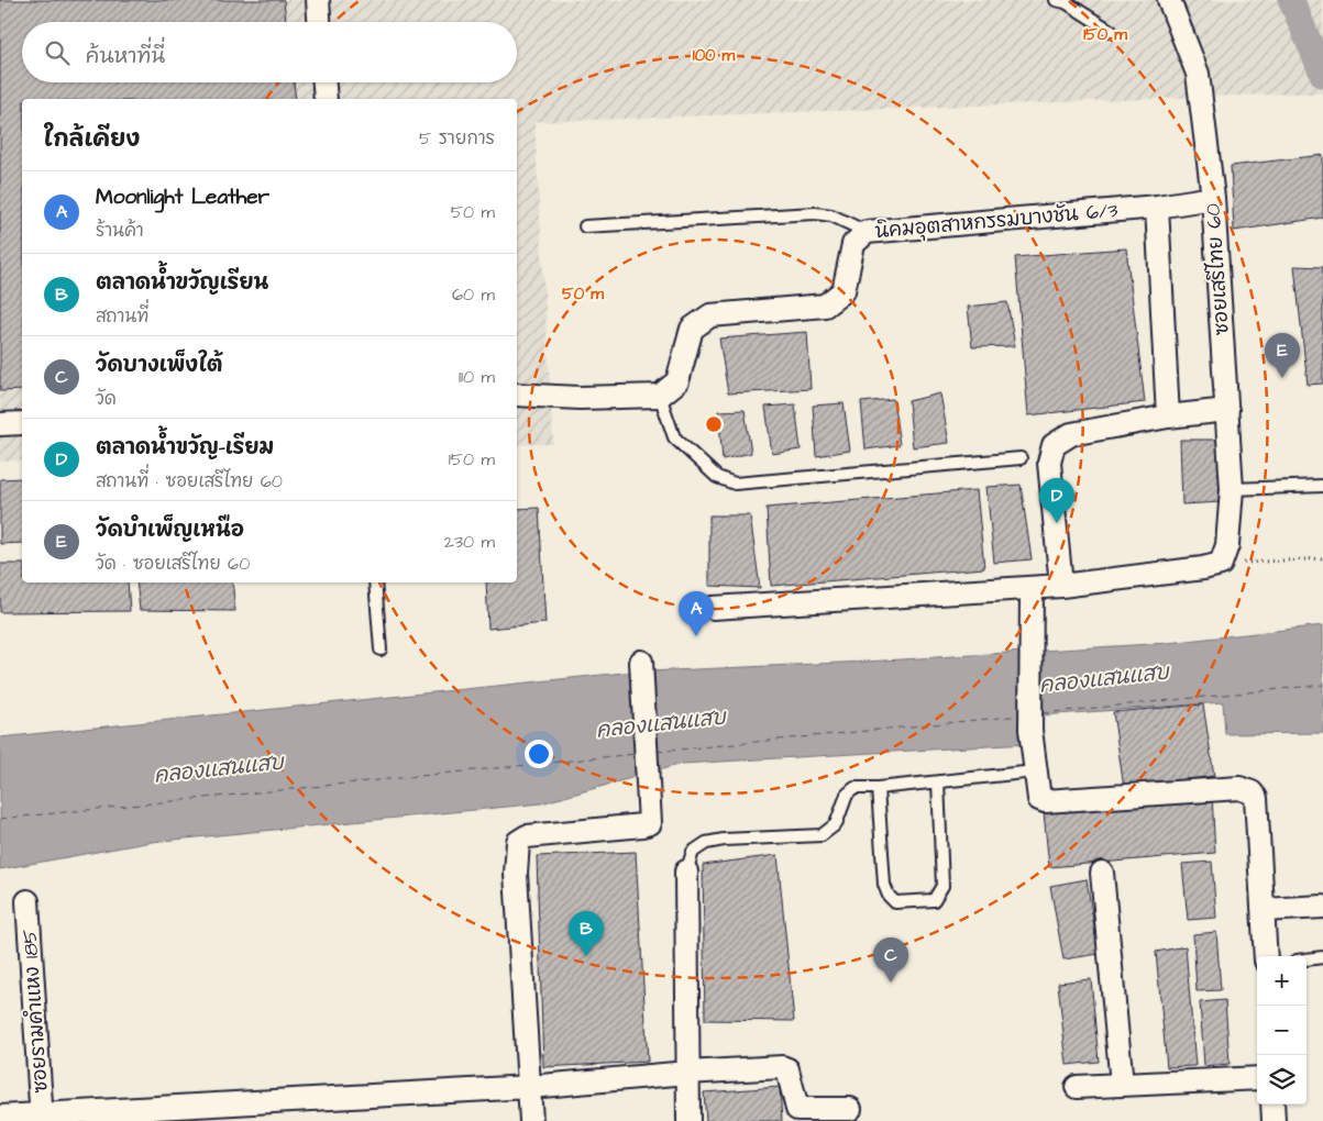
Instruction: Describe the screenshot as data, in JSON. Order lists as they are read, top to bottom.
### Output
{
  "streets": {
    "street": ["นิคมอุตสาหกรรมบางชัน 6/3", "ซอยเสรีไทย 60", "ซอยรามคำแหง 185"]
  },
  "crossings": [
    ["นิคมอุตสาหกรรมบางชัน 6/3", "ซอยเสรีไทย 60"]
  ],
  "water": ["คลองแสนแสบ"],
  "page": {
    "search": "ค้นหาที่นี่",
    "heading": ["ใกล้เคียง", "5 รายการ"],
    "list": [
      {
        "mark": "A",
        "name": "Moonlight Leather",
        "note": "ร้านค้า",
        "value": "50 m"
      },
      {
        "mark": "B",
        "name": "ตลาดน้ำขวัญเรียน",
        "note": "สถานที่",
        "value": "60 m"
      },
      {
        "mark": "C",
        "name": "วัดบางเพ็งใต้",
        "note": "วัด",
        "value": "110 m"
      },
      {
        "mark": "D",
        "name": "ตลาดน้ำขวัญ-เรียม",
        "note": "สถานที่ · ซอยเสรีไทย 60",
        "value": "150 m"
      },
      {
        "mark": "E",
        "name": "วัดบำเพ็ญเหนือ",
        "note": "วัด · ซอยเสรีไทย 60",
        "value": "230 m"
      }
    ],
    "pins": [
      "E",
      "D",
      "A",
      "B",
      "C"
    ],
    "map_buttons": ["+", "−"]
  },
  "rings": ["150 m", "100 m", "50 m"]
}
